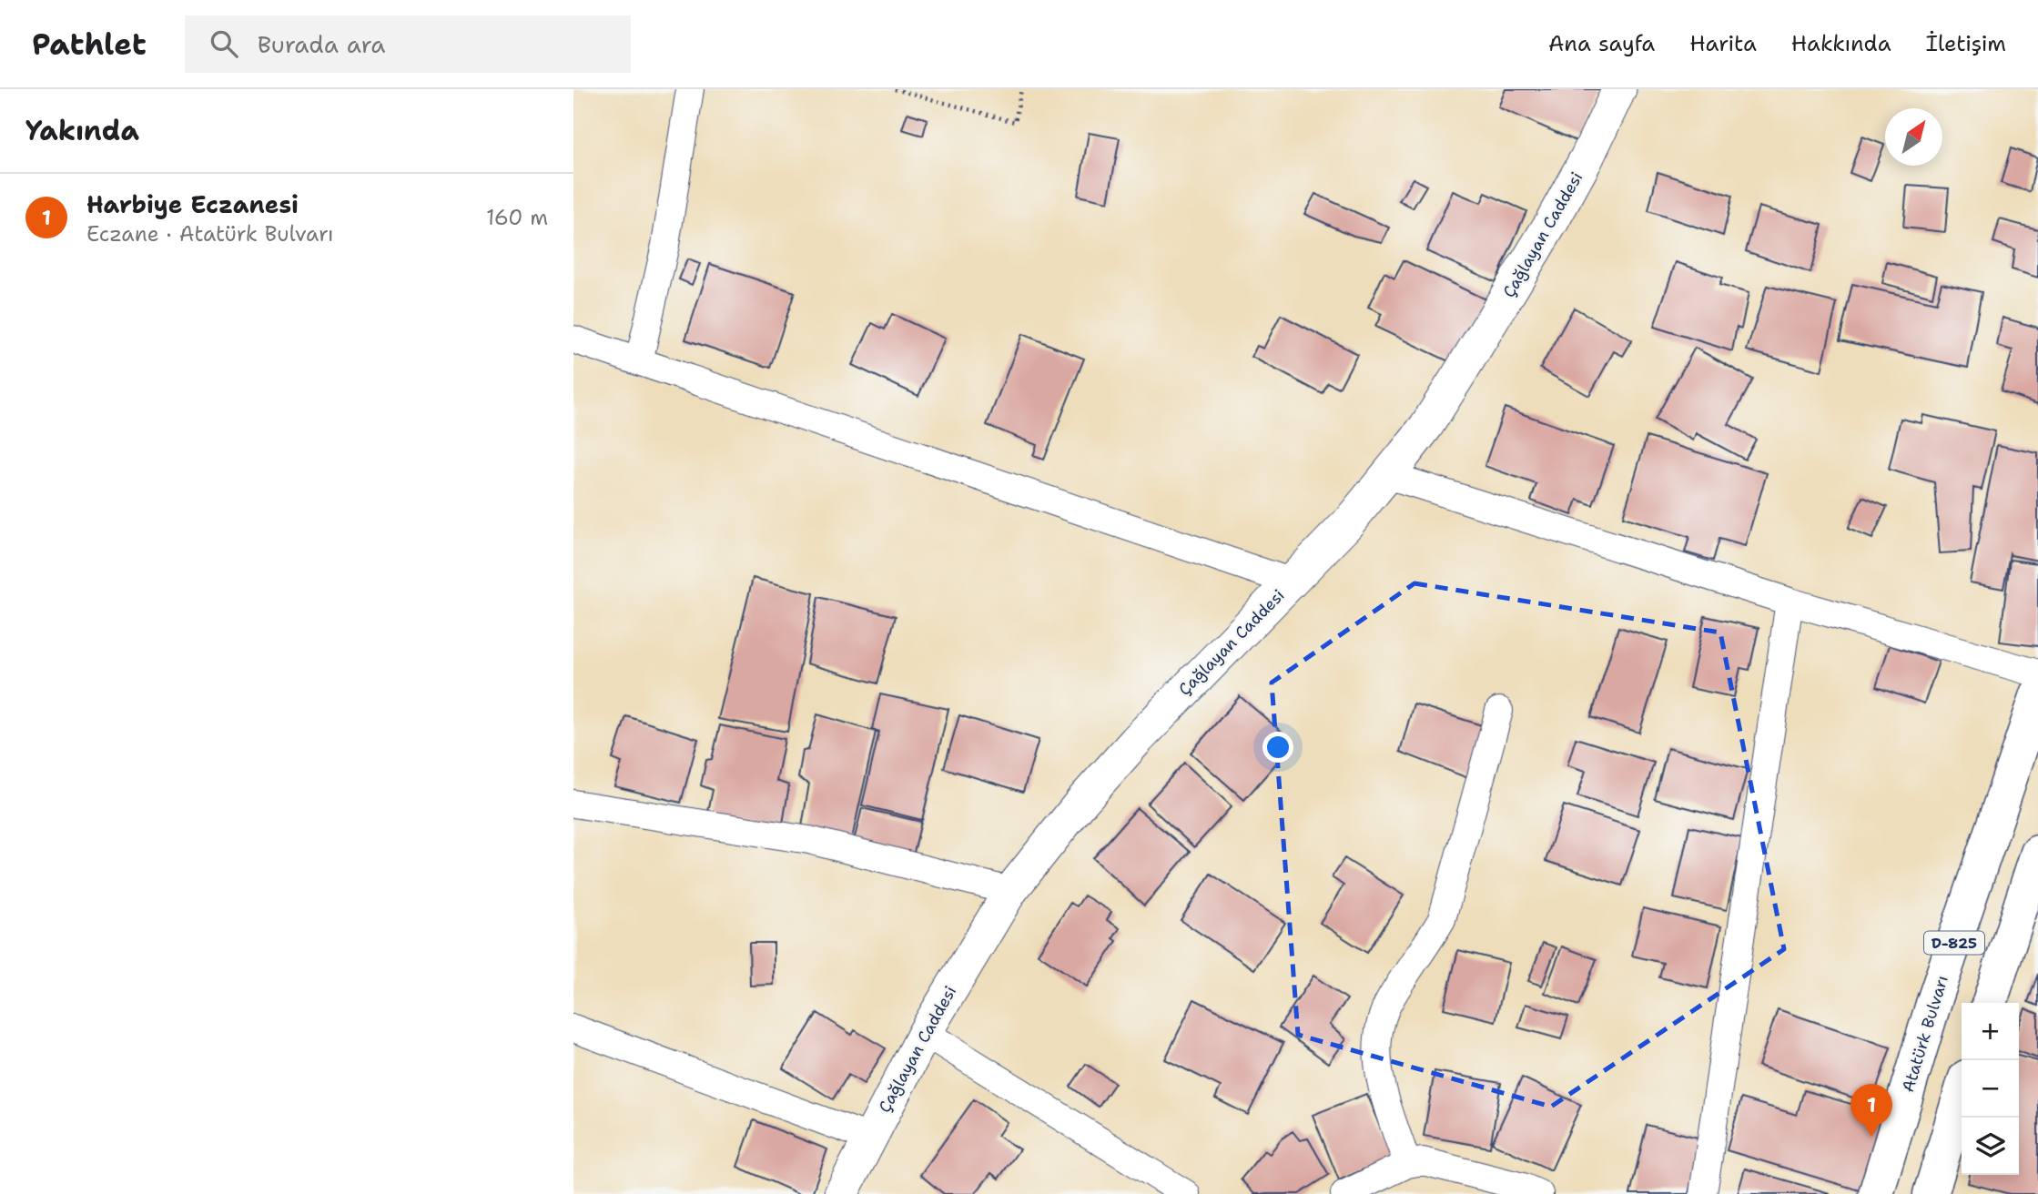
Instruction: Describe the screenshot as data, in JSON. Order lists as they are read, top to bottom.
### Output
{
  "streets": {
    "highway": ["D-825", "Atatürk Bulvarı"],
    "street": ["Çağlayan Caddesi"]
  },
  "north": "top right",
  "page": {
    "header": "Pathlet",
    "search": "Burada ara",
    "nav": [
      "Ana sayfa",
      "Harita",
      "Hakkında",
      "İletişim"
    ],
    "heading": "Yakında",
    "list": [
      {
        "mark": "1",
        "name": "Harbiye Eczanesi",
        "note": "Eczane · Atatürk Bulvarı",
        "value": "160 m"
      }
    ],
    "map_buttons": ["+", "−"],
    "pins": "1"
  }
}
